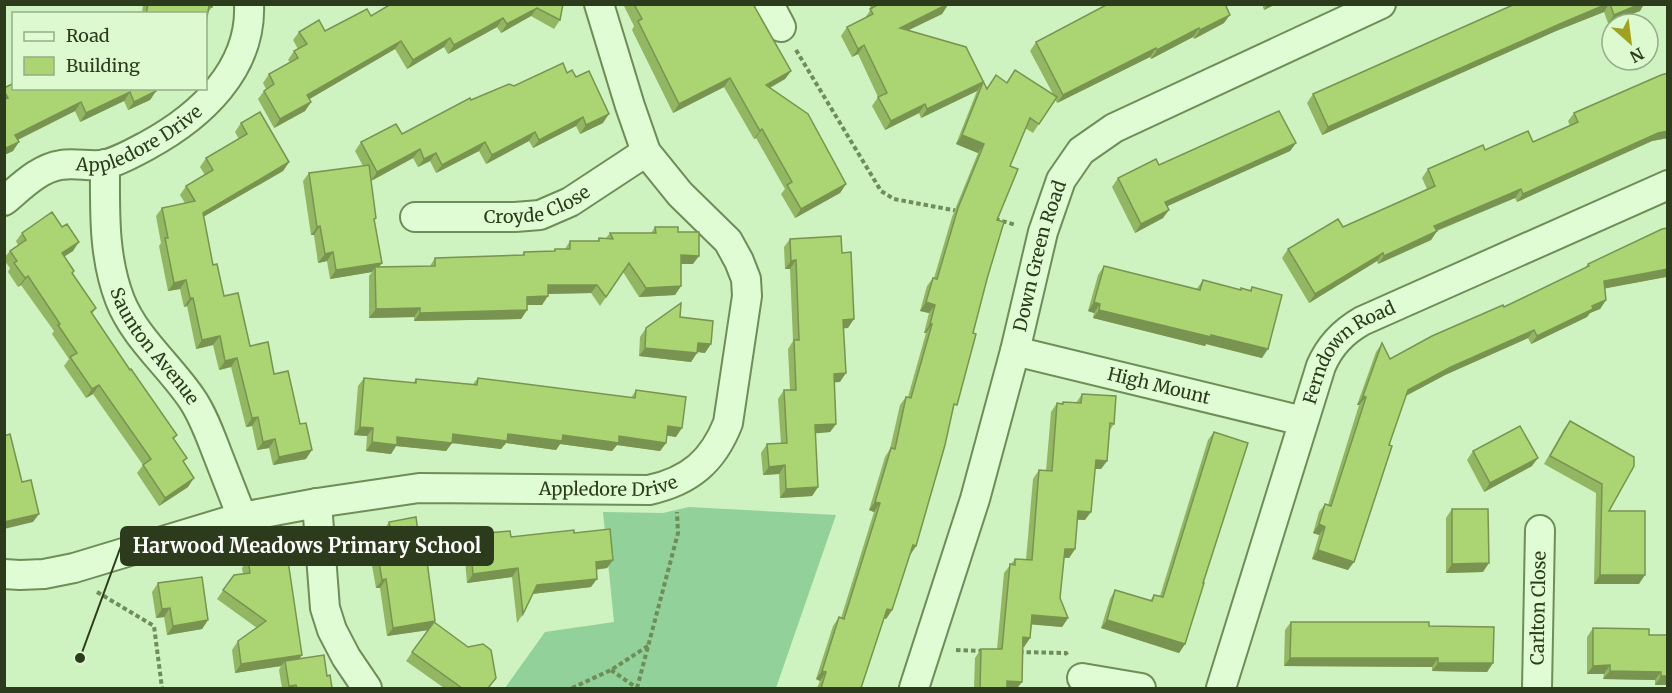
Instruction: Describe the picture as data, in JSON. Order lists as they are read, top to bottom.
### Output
{
  "streets": {
    "street": [
      "Appledore Drive",
      "Croyde Close",
      "Down Green Road",
      "Saunton Avenue",
      "Ferndown Road",
      "High Mount",
      "Carlton Close"
    ]
  },
  "crossings": [
    ["Appledore Drive", "Croyde Close"],
    ["Appledore Drive", "Saunton Avenue"],
    ["Down Green Road", "High Mount"],
    ["Ferndown Road", "High Mount"]
  ],
  "places": ["Harwood Meadows Primary School"],
  "legend": ["Road", "Building"],
  "north": "bottom right"
}
